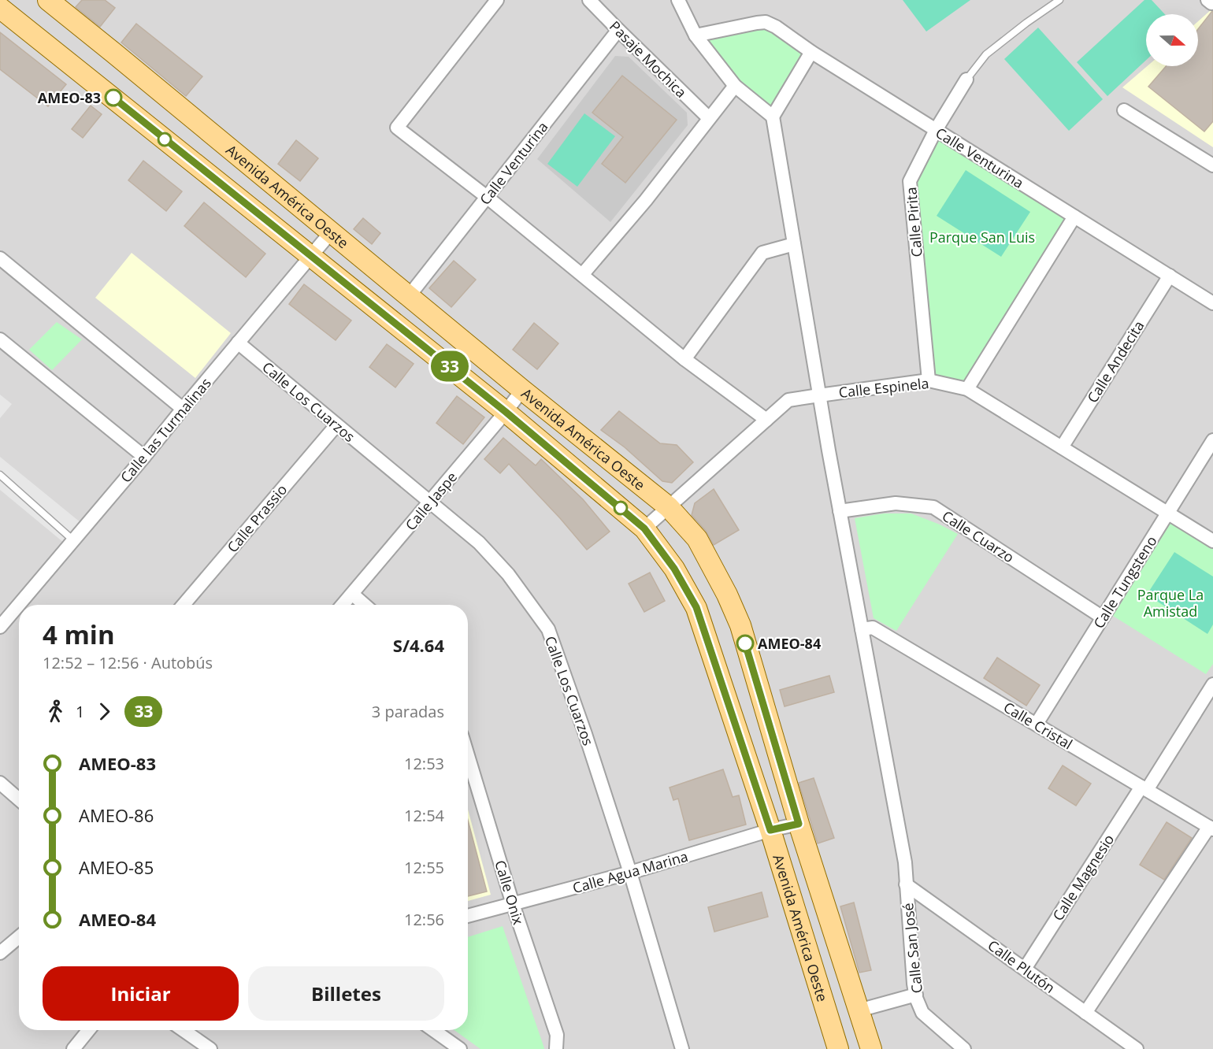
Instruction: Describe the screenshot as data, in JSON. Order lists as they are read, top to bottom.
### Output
{
  "streets": {
    "main road": ["Avenida América Oeste"],
    "street": [
      "Pasaje Mochica",
      "Calle Venturina",
      "Calle Pirita",
      "Calle Andecita",
      "Calle Espinela",
      "Calle Los Cuarzos",
      "Calle las Turmalinas",
      "Calle Jaspe",
      "Calle Prassio",
      "Calle Cuarzo",
      "Calle Tungsteno",
      "Calle Cristal",
      "Calle Agua Marina",
      "Calle Magnesio",
      "Calle Onix",
      "Calle San José",
      "Calle Plutón"
    ]
  },
  "crossings": [
    ["Pasaje Mochica", "Calle Venturina"],
    ["Calle Venturina", "Avenida América Oeste"],
    ["Calle Venturina", "Calle Pirita"],
    ["Calle Venturina", "Calle Andecita"],
    ["Avenida América Oeste", "Calle Espinela"],
    ["Avenida América Oeste", "Calle las Turmalinas"],
    ["Avenida América Oeste", "Calle Jaspe"],
    ["Avenida América Oeste", "Calle Agua Marina"],
    ["Calle Pirita", "Calle Espinela"],
    ["Calle Andecita", "Calle Espinela"],
    ["Calle Espinela", "Calle Tungsteno"],
    ["Calle Espinela", "Calle San José"],
    ["Calle Los Cuarzos", "Calle las Turmalinas"],
    ["Calle Los Cuarzos", "Calle Jaspe"],
    ["Calle Los Cuarzos", "Calle Prassio"],
    ["Calle Los Cuarzos", "Calle Agua Marina"],
    ["Calle Cuarzo", "Calle Tungsteno"],
    ["Calle Cuarzo", "Calle San José"],
    ["Calle Tungsteno", "Calle Cristal"],
    ["Calle Cristal", "Calle Magnesio"],
    ["Calle Cristal", "Calle San José"],
    ["Calle Agua Marina", "Calle Onix"],
    ["Calle Magnesio", "Calle Plutón"],
    ["Calle San José", "Calle Plutón"]
  ],
  "parks": ["Parque San Luis", "Parque La Amistad"],
  "places": ["AMEO-83", "AMEO-84"],
  "lines": ["bus line 33"],
  "north": "right",
  "page": {
    "on_map": "33",
    "heading": ["4 min", "12:52 – 12:56 · Autobús", "S/4.64"],
    "legs": ["1", "33", "3 paradas"],
    "list": [
      {
        "name": "AMEO-83",
        "value": "12:53"
      },
      {
        "name": "AMEO-86",
        "value": "12:54"
      },
      {
        "name": "AMEO-85",
        "value": "12:55"
      },
      {
        "name": "AMEO-84",
        "value": "12:56"
      }
    ],
    "buttons": ["Iniciar", "Billetes"]
  }
}
